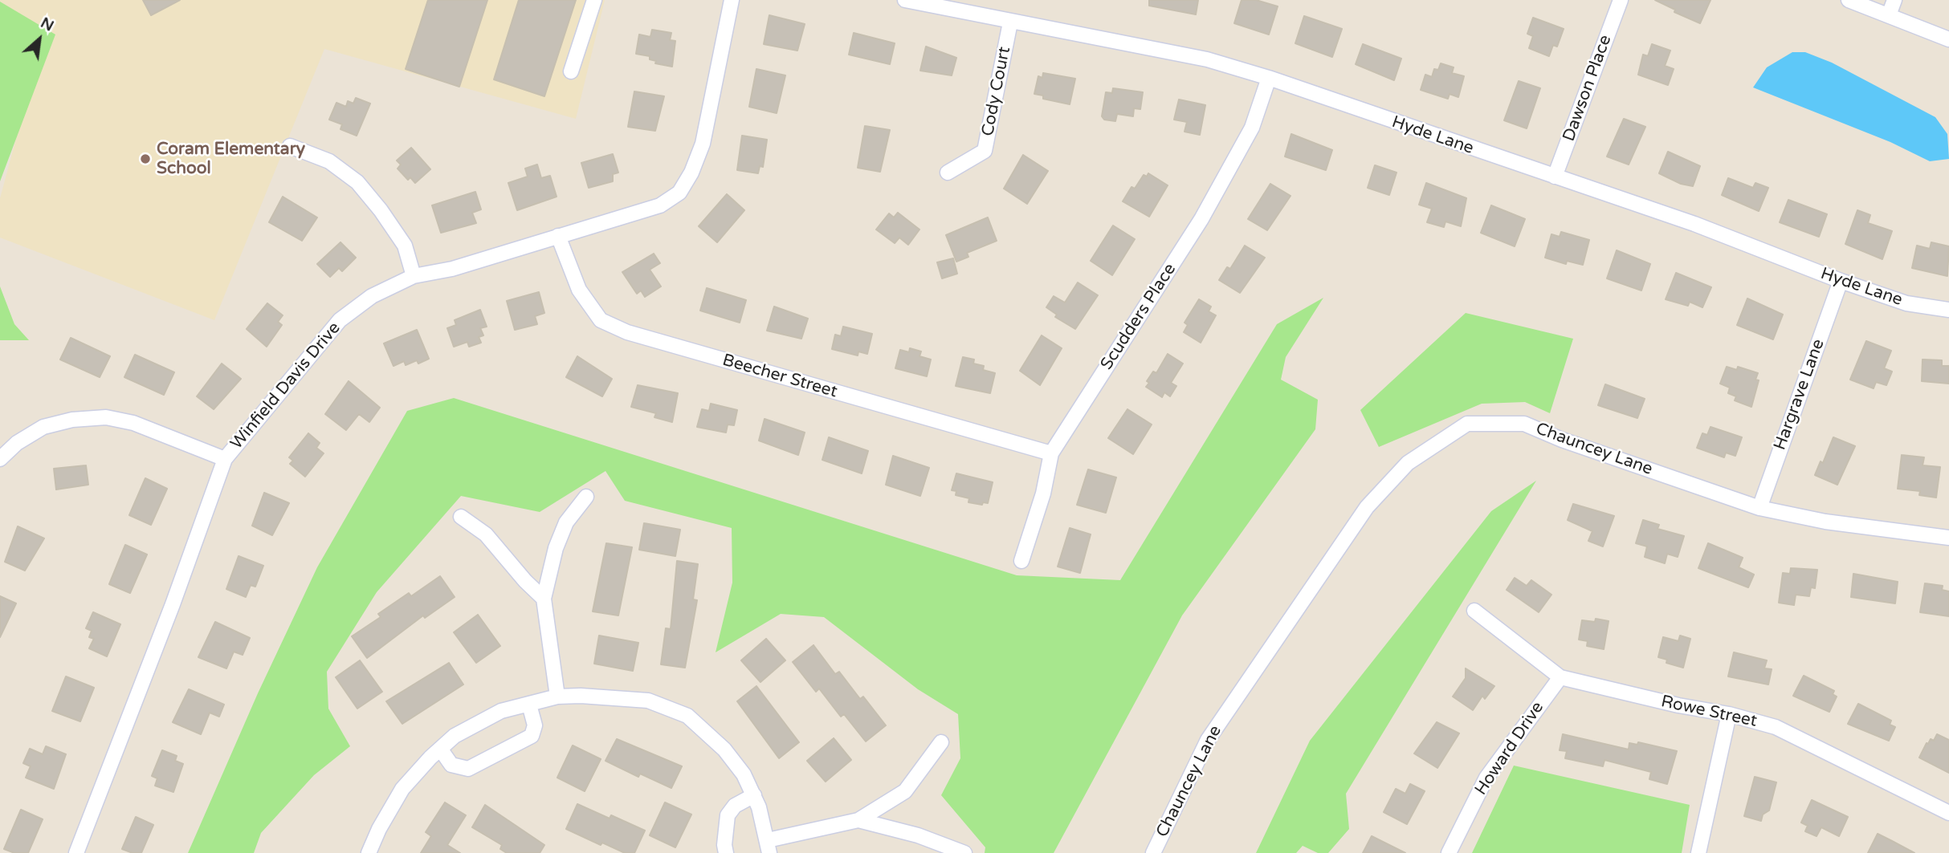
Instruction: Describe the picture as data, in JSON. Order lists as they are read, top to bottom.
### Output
{
  "streets": {
    "street": [
      "Dawson Place",
      "Cody Court",
      "Hyde Lane",
      "Scudders Place",
      "Beecher Street",
      "Winfield Davis Drive",
      "Hargrave Lane",
      "Chauncey Lane",
      "Rowe Street",
      "Howard Drive"
    ]
  },
  "crossings": [
    ["Dawson Place", "Hyde Lane"],
    ["Cody Court", "Hyde Lane"],
    ["Hyde Lane", "Scudders Place"],
    ["Hyde Lane", "Hargrave Lane"],
    ["Scudders Place", "Beecher Street"],
    ["Beecher Street", "Winfield Davis Drive"],
    ["Hargrave Lane", "Chauncey Lane"],
    ["Rowe Street", "Howard Drive"]
  ],
  "places": ["Coram Elementary School"],
  "north": "top right"
}
